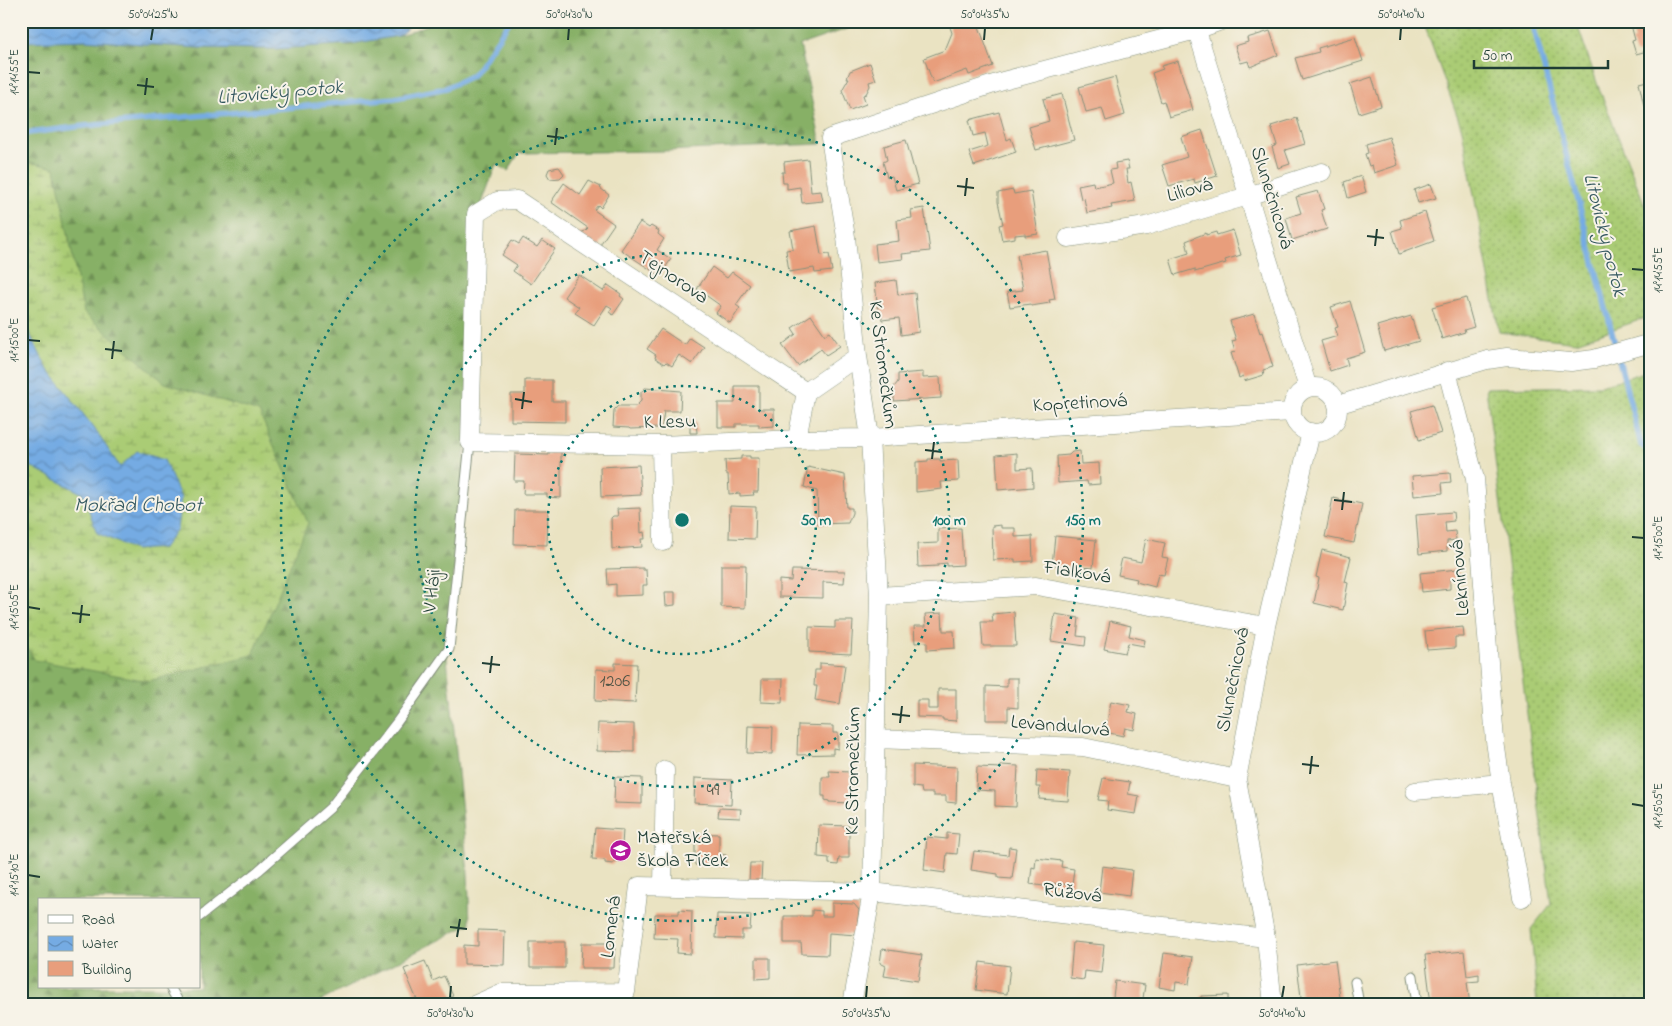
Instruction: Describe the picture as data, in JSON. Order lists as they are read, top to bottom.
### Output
{
  "streets": {
    "street": [
      "Liliová",
      "Slunečnicová",
      "Tejnorova",
      "Ke Stromečkům",
      "Kopretinová",
      "K Lesu",
      "Fialková",
      "Leknínová",
      "V Háji",
      "Levandulová",
      "Růžová",
      "Lomená"
    ]
  },
  "crossings": [
    ["Liliová", "Slunečnicová"],
    ["Slunečnicová", "Ke Stromečkům"],
    ["Slunečnicová", "Kopretinová"],
    ["Slunečnicová", "Fialková"],
    ["Slunečnicová", "Levandulová"],
    ["Slunečnicová", "Růžová"],
    ["Tejnorova", "V Háji"],
    ["Ke Stromečkům", "Kopretinová"],
    ["Ke Stromečkům", "K Lesu"],
    ["Ke Stromečkům", "Fialková"],
    ["Ke Stromečkům", "Levandulová"],
    ["Ke Stromečkům", "Růžová"],
    ["Ke Stromečkům", "Lomená"],
    ["Kopretinová", "K Lesu"],
    ["K Lesu", "V Háji"],
    ["Růžová", "Lomená"]
  ],
  "water": ["Litovický potok", "Mokřad Chobot"],
  "places": {
    "school or university": ["Mateřská škola Fíček"]
  },
  "house_numbers": ["1206", "49"],
  "legend": ["Road", "Water", "Building"],
  "scale_bar": "50 m",
  "coordinates": [
    "50°04'25\"N",
    "50°04'30\"N",
    "50°04'35\"N",
    "50°04'40\"N",
    "14°14'55\"E",
    "14°15'00\"E",
    "14°15'05\"E",
    "14°15'10\"E"
  ],
  "rings": ["50 m", "100 m", "150 m"]
}
